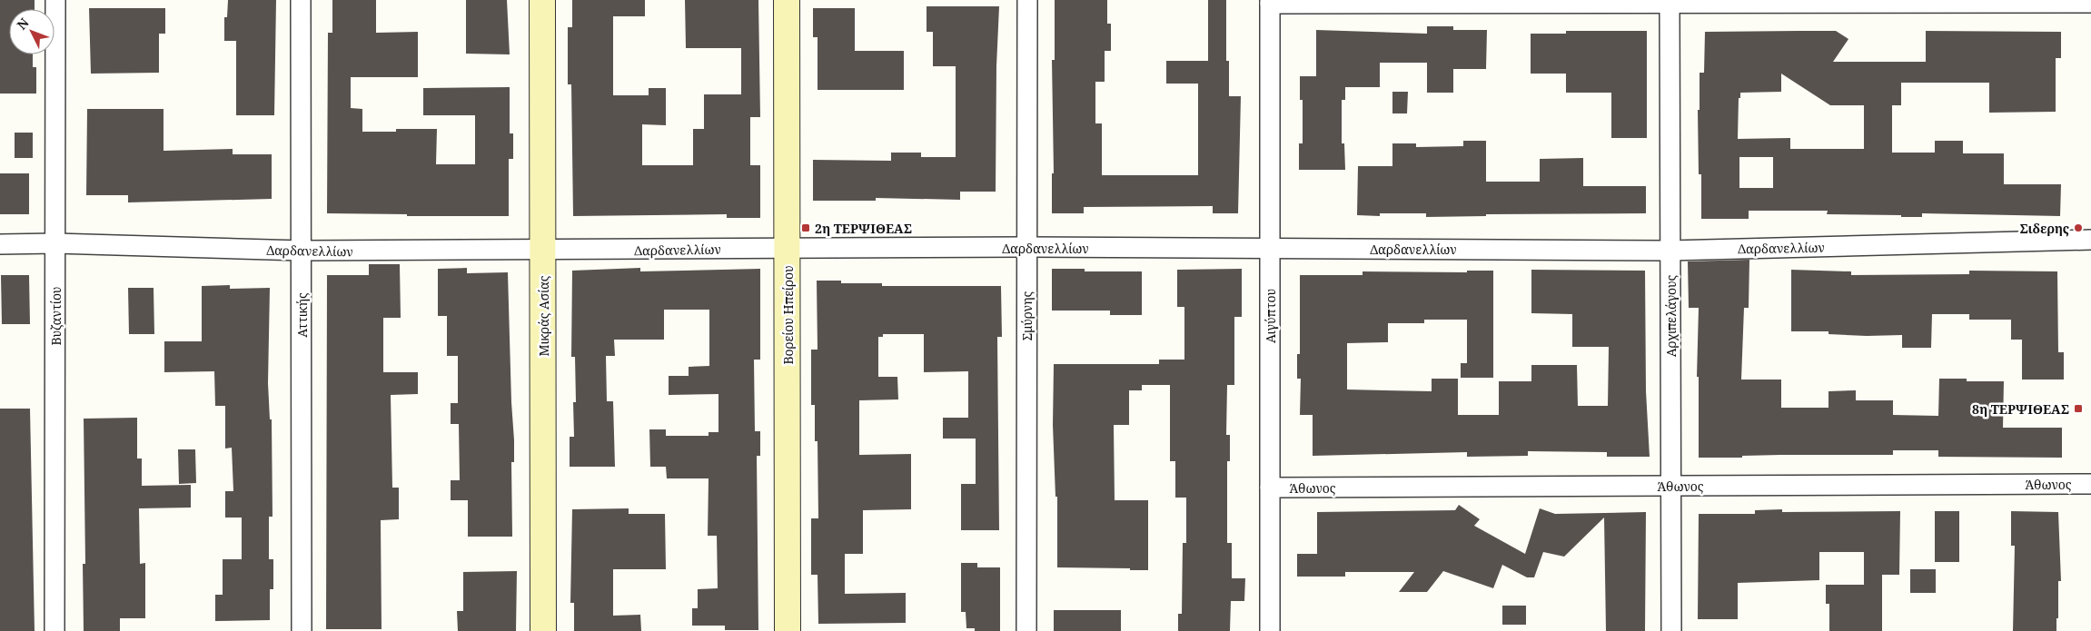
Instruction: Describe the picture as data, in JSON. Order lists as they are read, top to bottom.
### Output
{
  "streets": {
    "street": [
      "Δαρδανελλίων",
      "Αττικής",
      "Βορείου Ηπείρου",
      "Βυζαντίου",
      "Μικράς Ασίας",
      "Σμύρνης",
      "Αιγύπτου",
      "Αρχιπελάγους",
      "Άθωνος"
    ]
  },
  "crossings": [
    ["Δαρδανελλίων", "Αττικής"],
    ["Δαρδανελλίων", "Βορείου Ηπείρου"],
    ["Δαρδανελλίων", "Βυζαντίου"],
    ["Δαρδανελλίων", "Μικράς Ασίας"],
    ["Δαρδανελλίων", "Σμύρνης"],
    ["Δαρδανελλίων", "Αιγύπτου"],
    ["Δαρδανελλίων", "Αρχιπελάγους"],
    ["Αιγύπτου", "Άθωνος"],
    ["Αρχιπελάγους", "Άθωνος"]
  ],
  "places": {
    "transit": ["2η ΤΕΡΨΙΘΕΑΣ", "8η ΤΕΡΨΙΘΕΑΣ"],
    "other": ["Σιδερης"]
  },
  "north": "top left"
}
